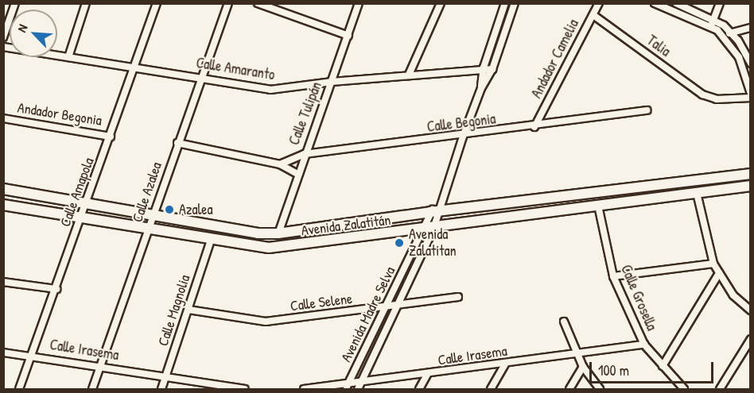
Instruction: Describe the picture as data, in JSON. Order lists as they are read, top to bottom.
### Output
{
  "streets": {
    "street": [
      "Talia",
      "Andador Camelia",
      "Calle Amaranto",
      "Calle Tulipán",
      "Andador Begonia",
      "Calle Begonia",
      "Calle Amapola",
      "Calle Azalea",
      "Avenida Zalatitán",
      "Calle Grosella",
      "Calle Selene",
      "Calle Magnolia",
      "Avenida Madre Selva",
      "Calle Irasema"
    ]
  },
  "crossings": [
    ["Talia", "Andador Camelia"],
    ["Andador Camelia", "Calle Begonia"],
    ["Calle Amaranto", "Calle Tulipán"],
    ["Calle Amaranto", "Calle Amapola"],
    ["Calle Amaranto", "Calle Azalea"],
    ["Calle Amaranto", "Avenida Madre Selva"],
    ["Calle Tulipán", "Calle Begonia"],
    ["Calle Tulipán", "Avenida Zalatitán"],
    ["Andador Begonia", "Calle Amapola"],
    ["Calle Begonia", "Avenida Madre Selva"],
    ["Calle Amapola", "Avenida Zalatitán"],
    ["Calle Amapola", "Calle Irasema"],
    ["Calle Azalea", "Avenida Zalatitán"],
    ["Calle Azalea", "Calle Irasema"],
    ["Avenida Zalatitán", "Calle Grosella"],
    ["Avenida Zalatitán", "Calle Magnolia"],
    ["Avenida Zalatitán", "Avenida Madre Selva"],
    ["Calle Grosella", "Calle Irasema"],
    ["Calle Selene", "Calle Magnolia"],
    ["Calle Selene", "Avenida Madre Selva"],
    ["Calle Magnolia", "Calle Irasema"],
    ["Avenida Madre Selva", "Calle Irasema"]
  ],
  "places": ["Azalea", "Avenida Zalatitan"],
  "scale_bar": "100 m",
  "north": "top left"
}
